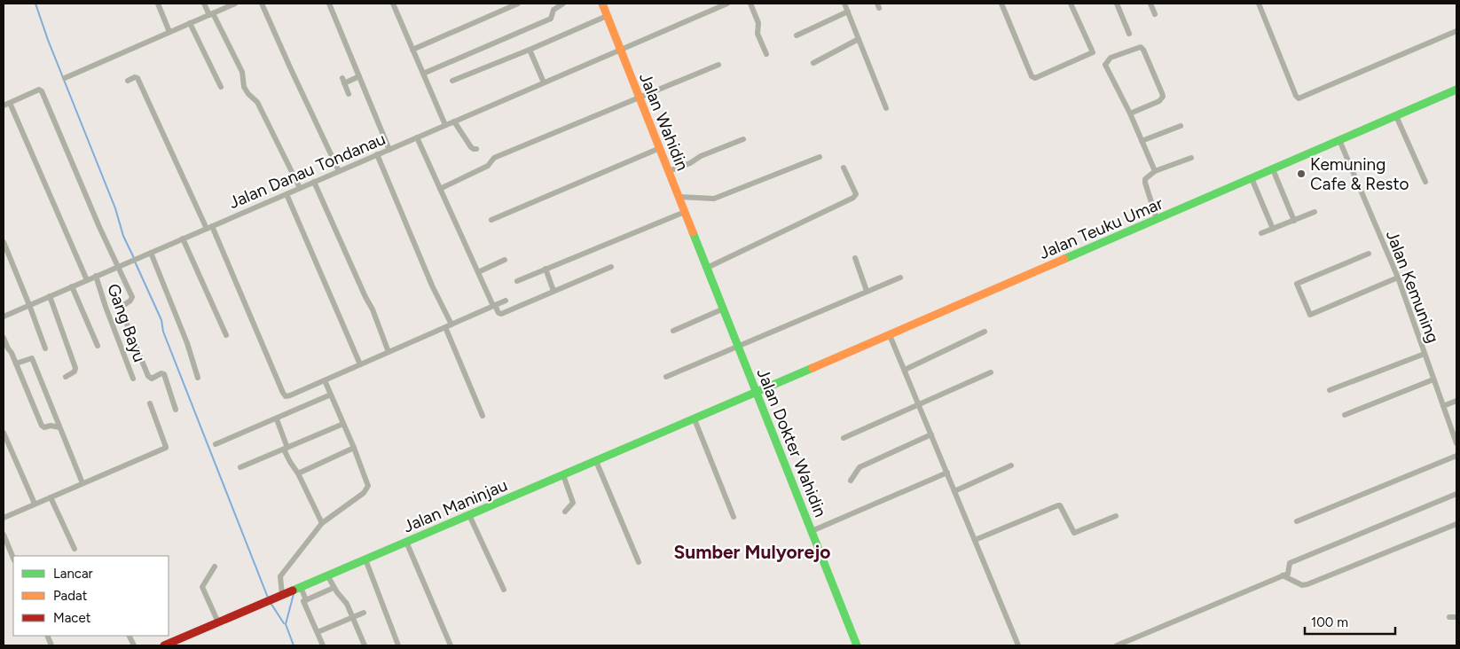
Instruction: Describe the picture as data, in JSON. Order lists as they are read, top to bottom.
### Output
{
  "streets": {
    "street": [
      "Jalan Wahidin",
      "Jalan Danau Tondanau",
      "Jalan Teuku Umar",
      "Jalan Kemuning",
      "Gang Bayu",
      "Jalan Dokter Wahidin",
      "Jalan Maninjau"
    ]
  },
  "crossings": [
    ["Jalan Wahidin", "Jalan Danau Tondanau"],
    ["Jalan Wahidin", "Jalan Dokter Wahidin"],
    ["Jalan Danau Tondanau", "Gang Bayu"],
    ["Jalan Teuku Umar", "Jalan Kemuning"],
    ["Jalan Teuku Umar", "Jalan Dokter Wahidin"],
    ["Jalan Teuku Umar", "Jalan Maninjau"],
    ["Jalan Dokter Wahidin", "Jalan Maninjau"]
  ],
  "districts": ["Sumber Mulyorejo"],
  "places": ["Kemuning Cafe & Resto"],
  "legend": ["Lancar", "Padat", "Macet"],
  "scale_bar": "100 m"
}
